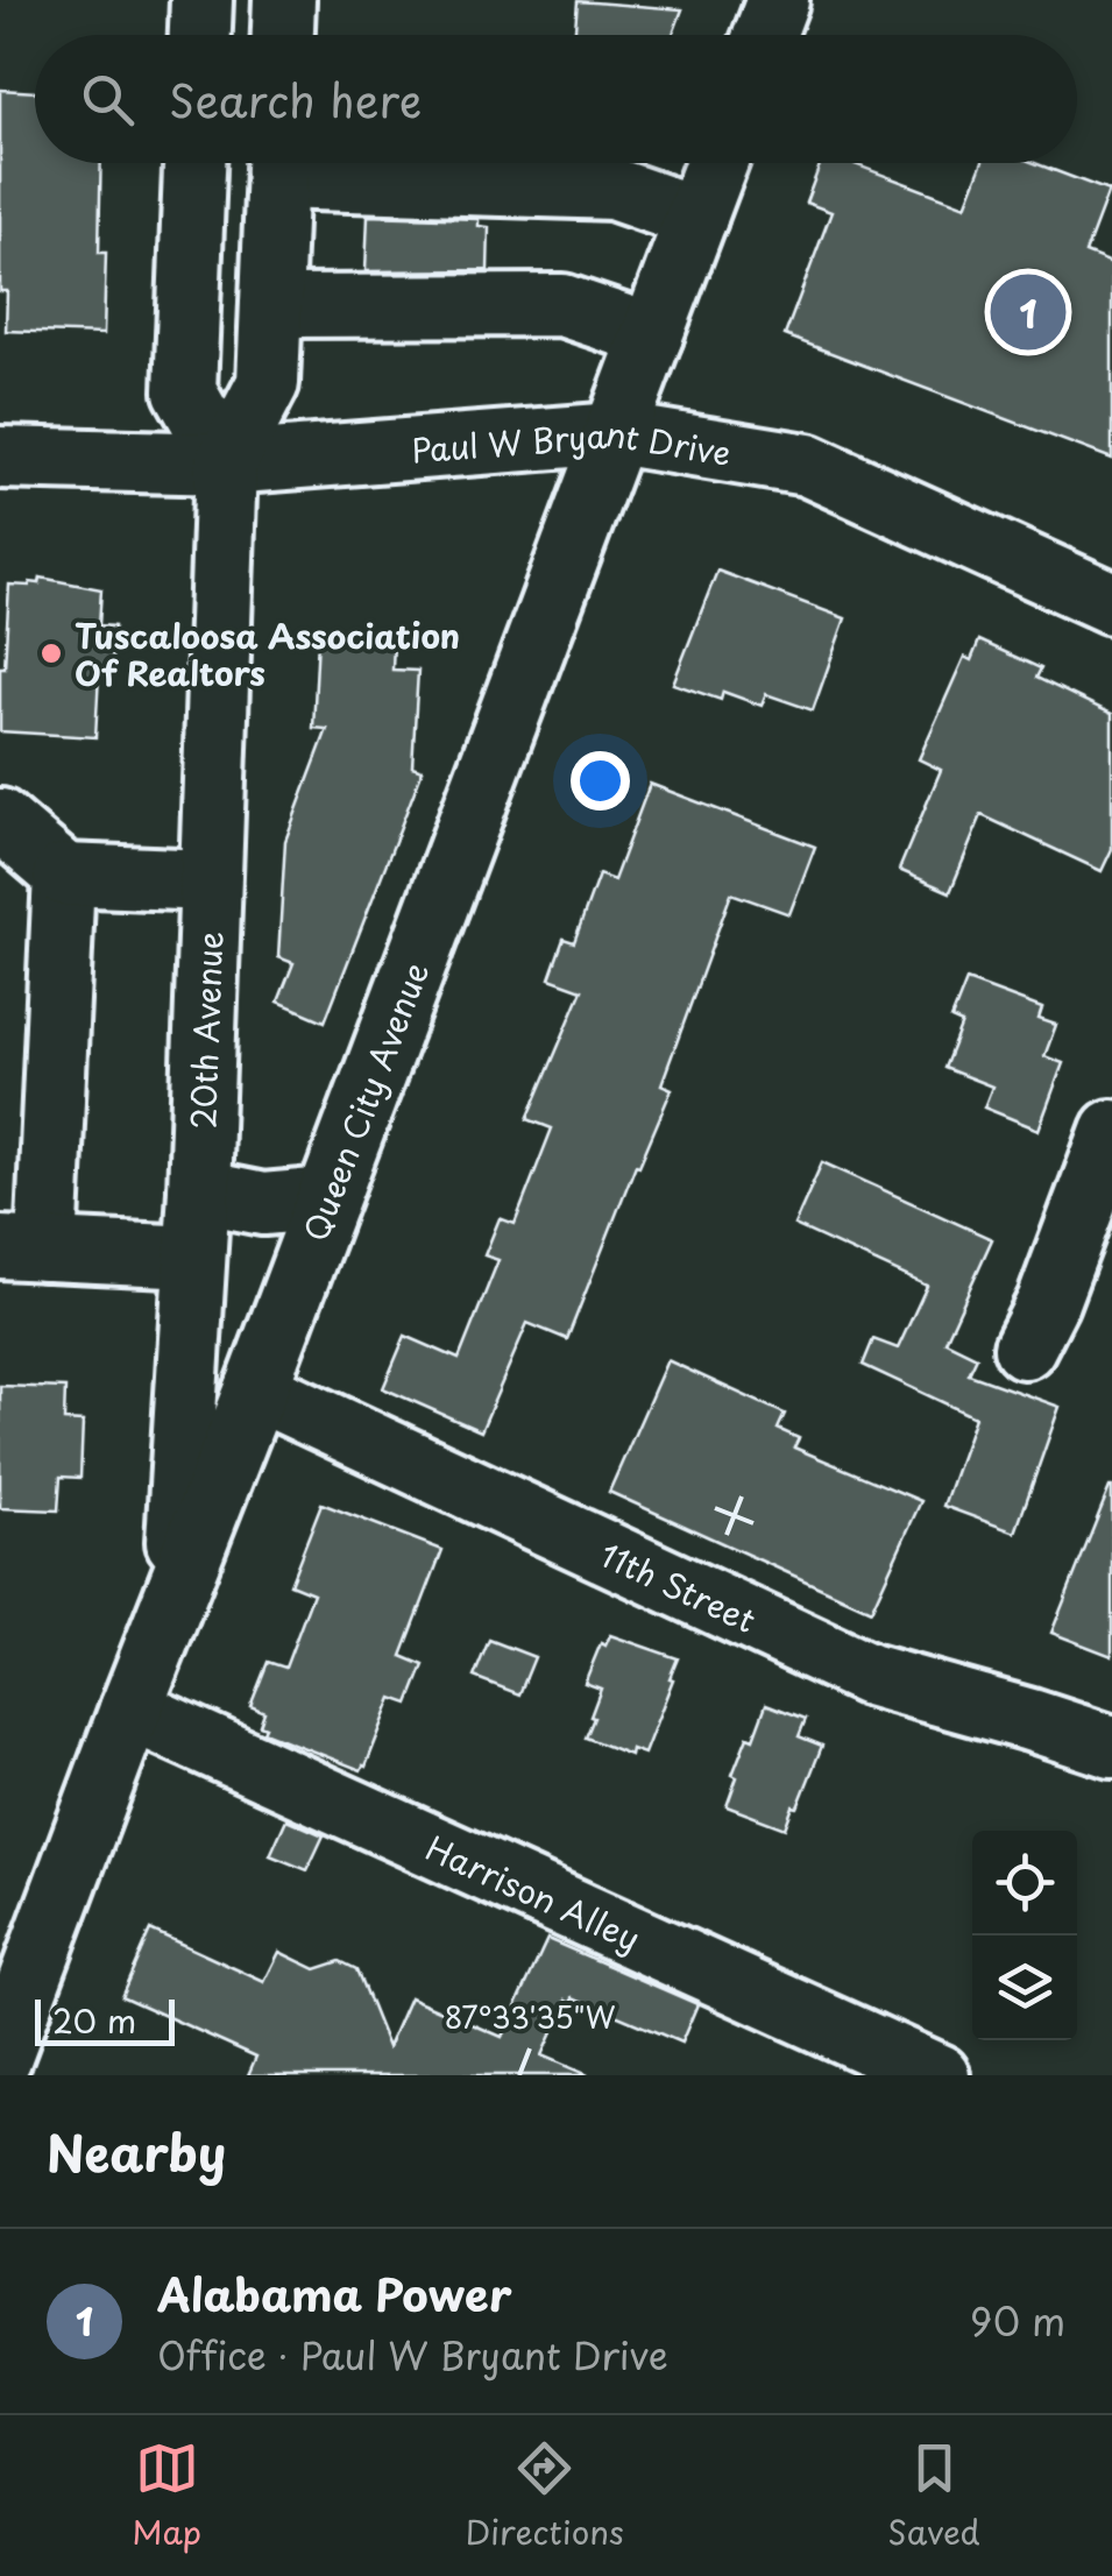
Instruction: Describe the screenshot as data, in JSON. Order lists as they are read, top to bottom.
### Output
{
  "streets": {
    "street": [
      "Paul W Bryant Drive",
      "20th Avenue",
      "Queen City Avenue",
      "11th Street",
      "Harrison Alley"
    ]
  },
  "crossings": [
    ["Paul W Bryant Drive", "20th Avenue"],
    ["Paul W Bryant Drive", "Queen City Avenue"],
    ["20th Avenue", "Queen City Avenue"],
    ["Queen City Avenue", "11th Street"],
    ["Queen City Avenue", "Harrison Alley"]
  ],
  "places": ["Tuscaloosa Association Of Realtors"],
  "scale_bar": "20 m",
  "page": {
    "search": "Search here",
    "pins": "1",
    "scale": "20 m",
    "heading": "Nearby",
    "list": [
      {
        "mark": "1",
        "name": "Alabama Power",
        "note": "Office · Paul W Bryant Drive",
        "value": "90 m"
      }
    ],
    "nav": ["Map", "Directions", "Saved"]
  },
  "coordinates": ["87°33'35\"W"]
}
